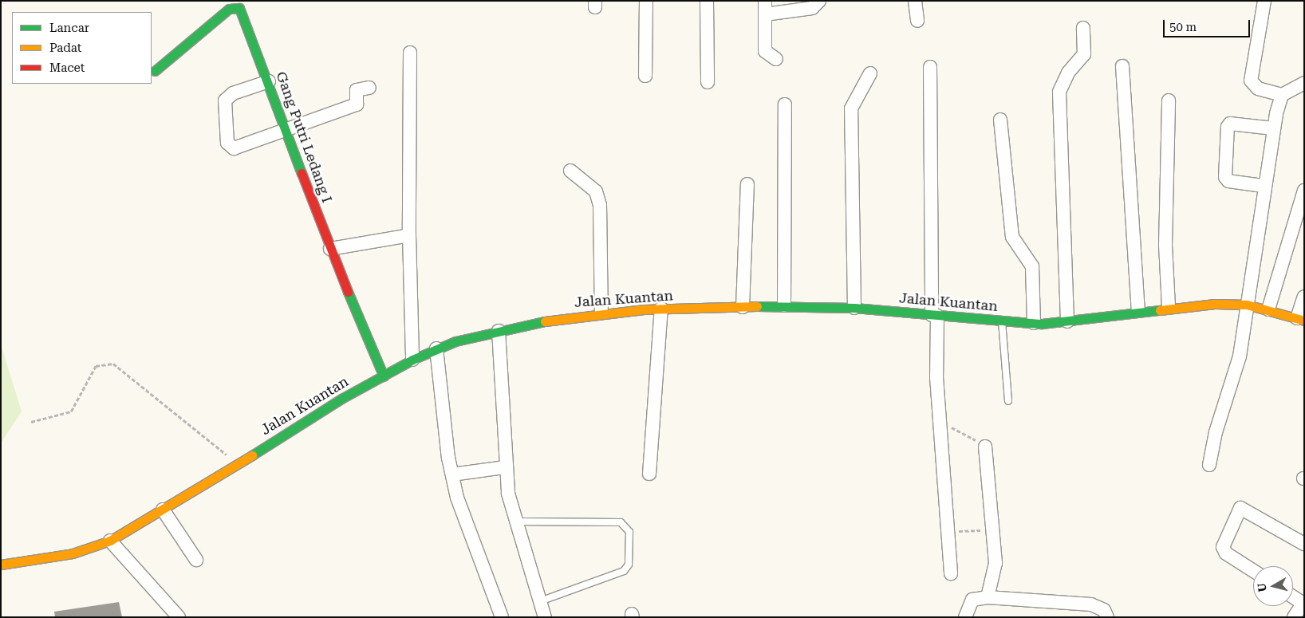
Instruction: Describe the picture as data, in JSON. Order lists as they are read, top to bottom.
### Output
{
  "streets": {
    "street": ["Gang Putri Ledang I", "Jalan Kuantan"]
  },
  "crossings": [
    ["Gang Putri Ledang I", "Jalan Kuantan"]
  ],
  "legend": ["Lancar", "Padat", "Macet"],
  "scale_bar": "50 m",
  "north": "left"
}
